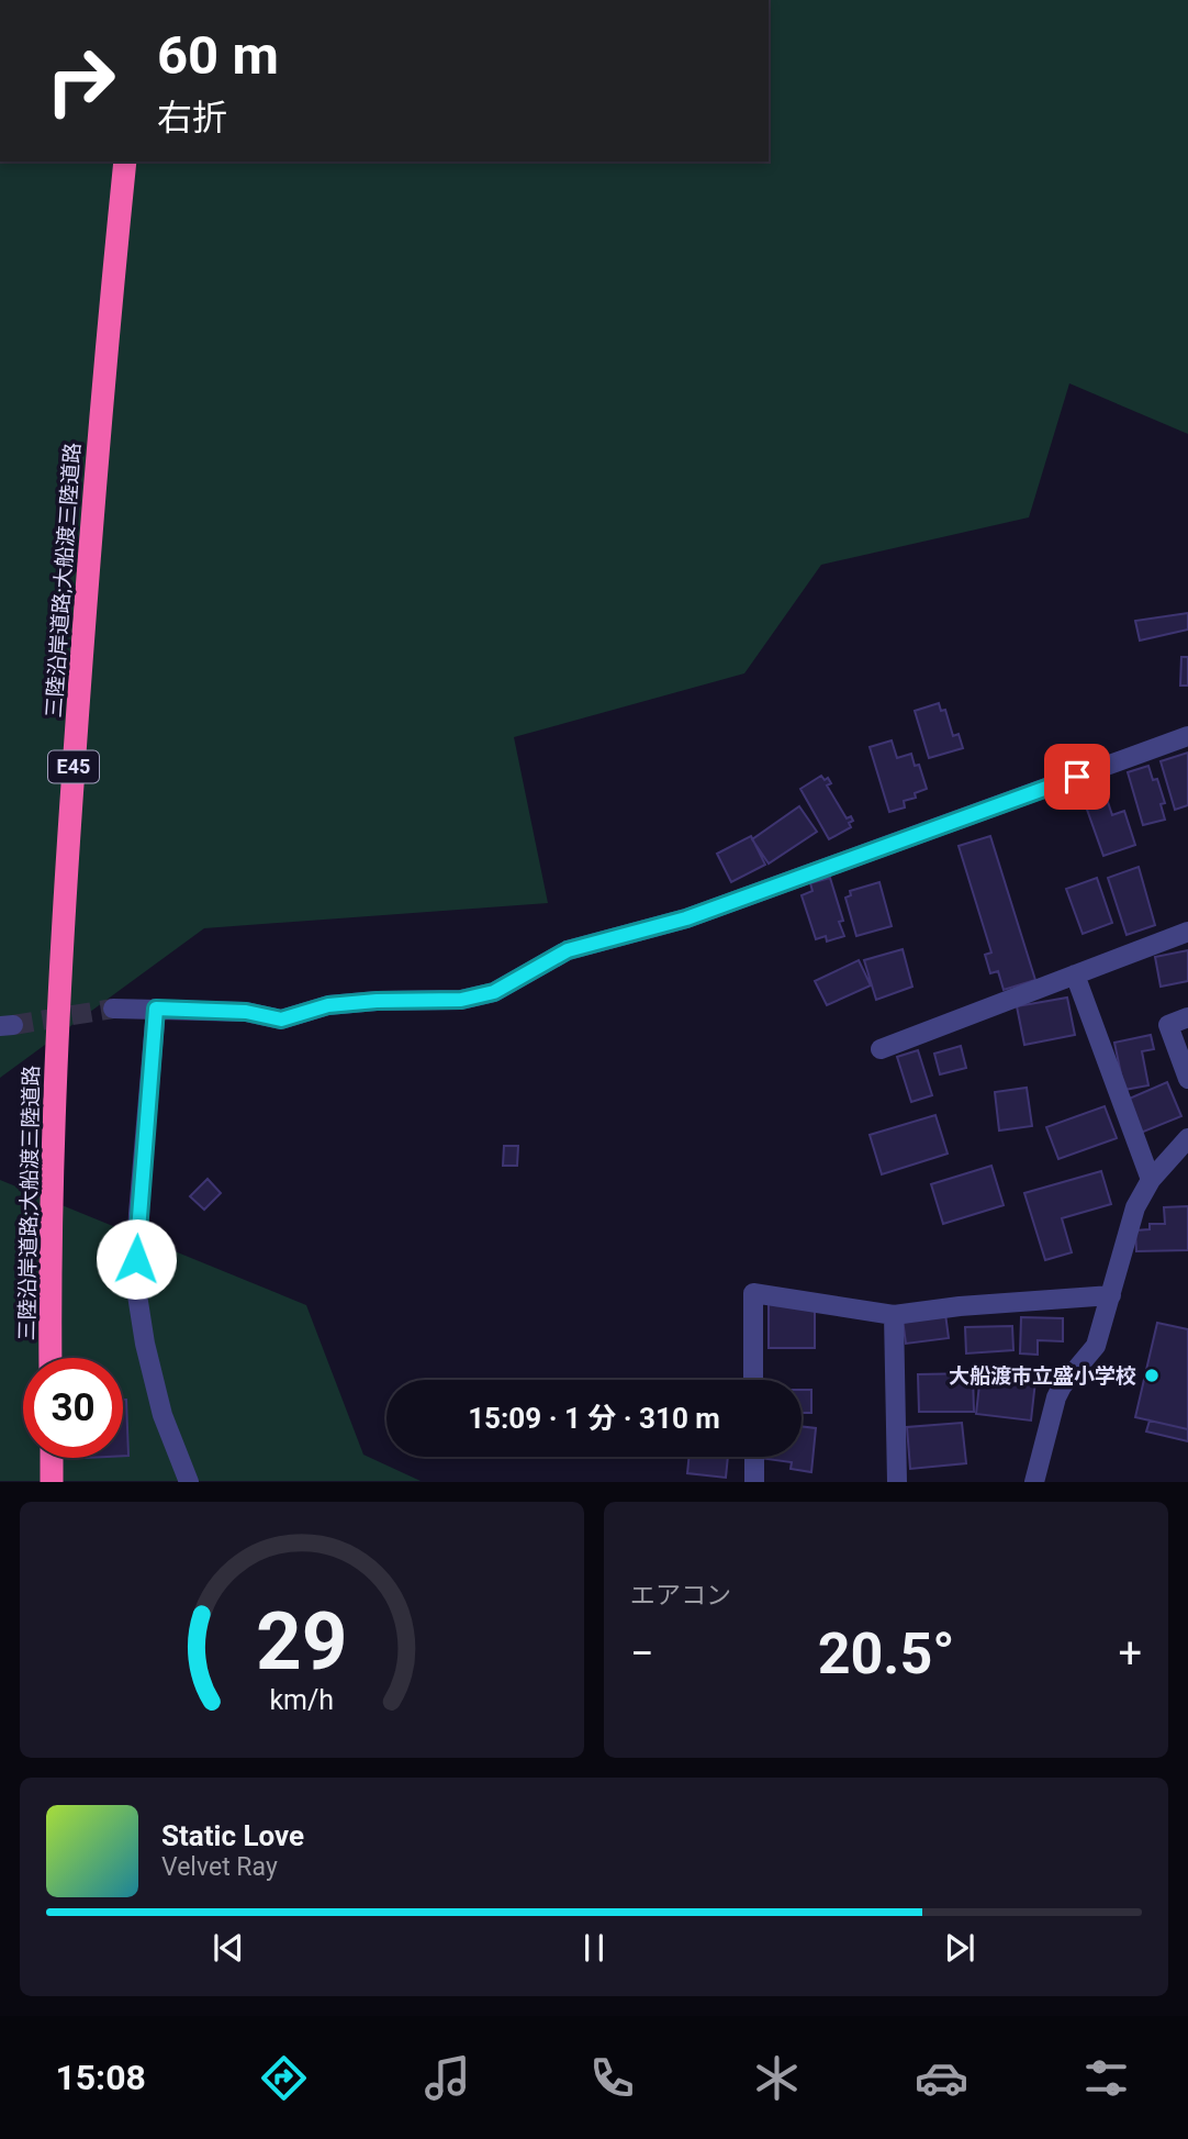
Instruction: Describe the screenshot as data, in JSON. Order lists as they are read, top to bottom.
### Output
{
  "streets": {
    "highway": ["三陸沿岸道路;大船渡三陸道路", "E45"]
  },
  "places": ["大船渡市立盛小学校"],
  "page": {
    "turn": ["60 m", "右折"],
    "limit": "30",
    "trip": "15:09 · 1 分 · 310 m",
    "tile": "エアコン",
    "heat": ["−", "20.5°", "+"],
    "song": ["Static Love", "Velvet Ray"],
    "tabs": "15:08",
    "gauge": ["29", "km/h"]
  }
}
